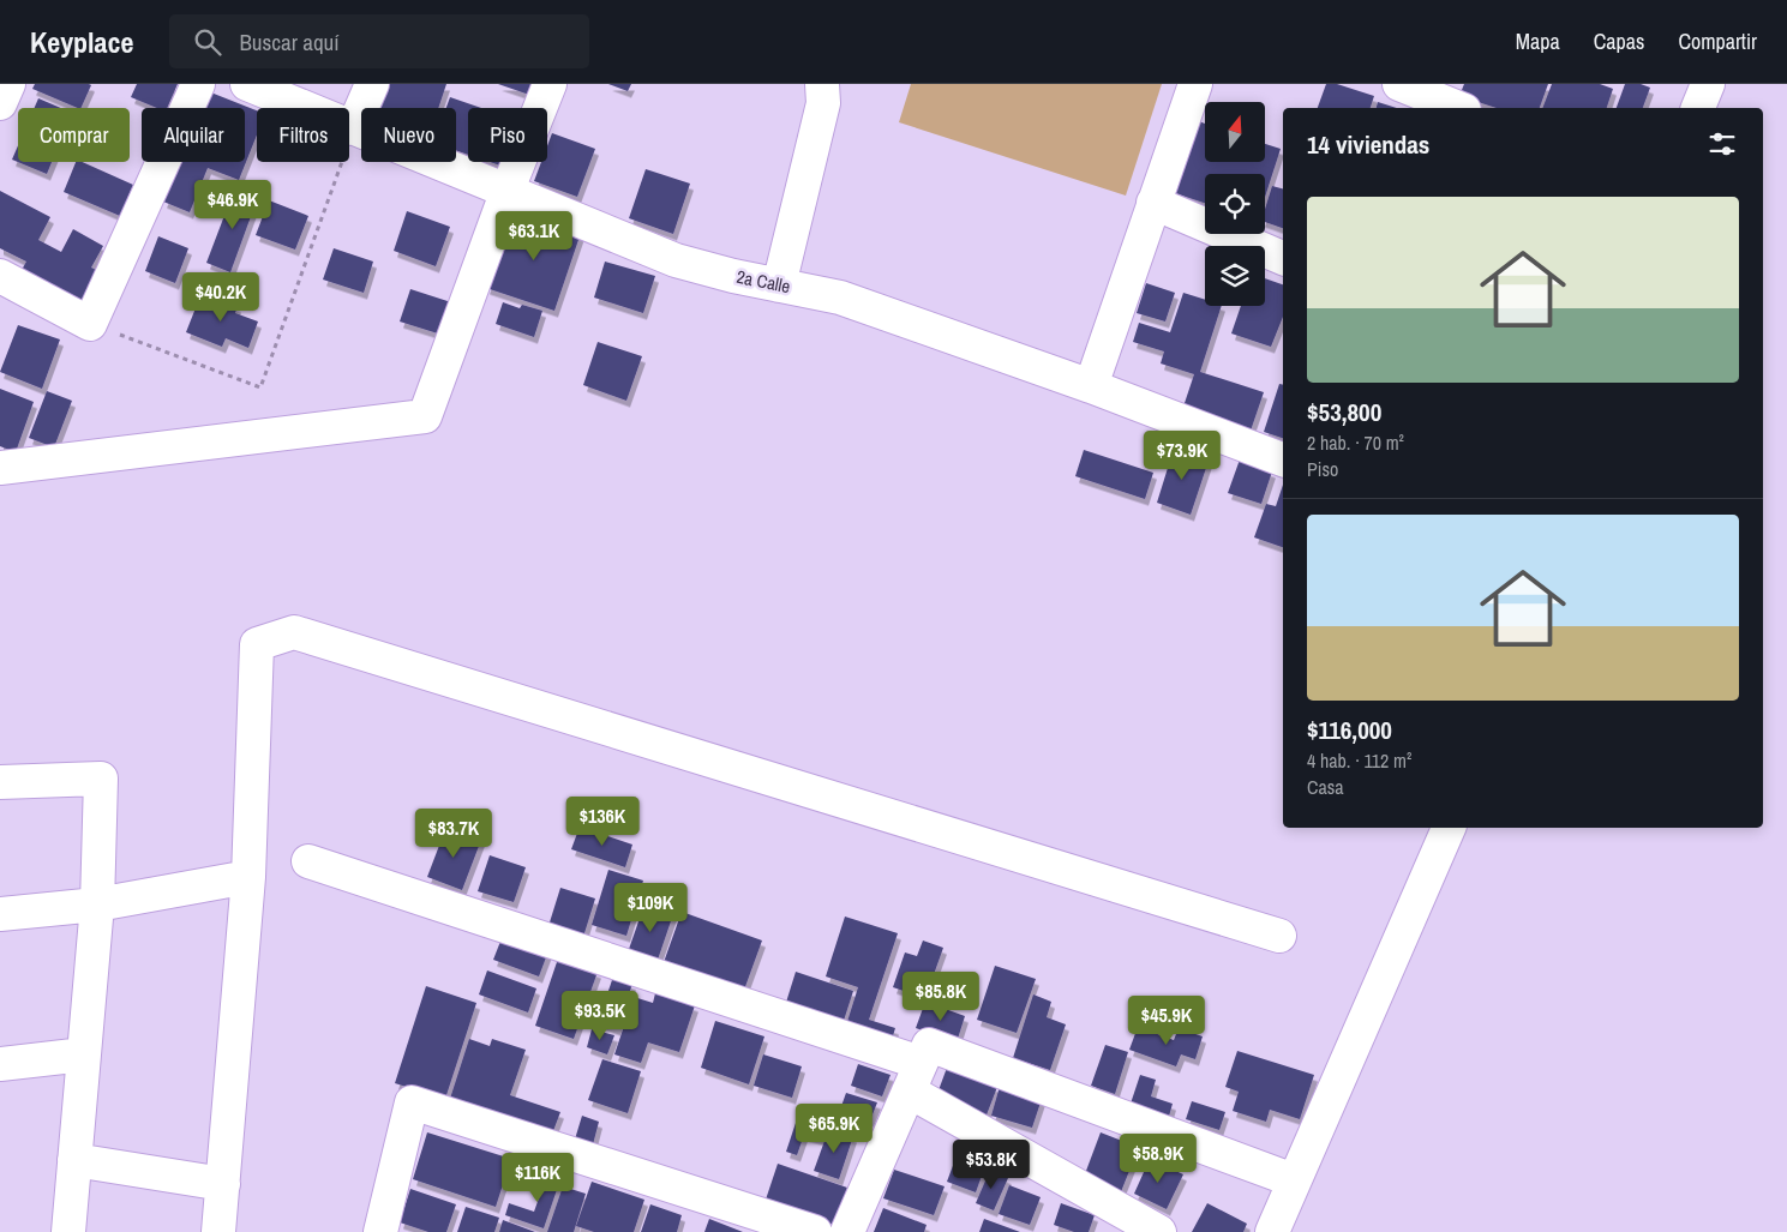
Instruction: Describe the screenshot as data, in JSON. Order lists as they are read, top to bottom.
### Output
{
  "streets": {
    "street": ["2a Calle"]
  },
  "north": "top",
  "page": {
    "header": "Keyplace",
    "search": "Buscar aquí",
    "nav": ["Mapa", "Capas", "Compartir"],
    "chip": [
      "Comprar",
      "Alquilar",
      "Filtros",
      "Nuevo",
      "Piso"
    ],
    "heading": "14 viviendas",
    "price": [
      "$46.9K",
      "$63.1K",
      "$40.2K",
      "$73.9K",
      "$136K",
      "$83.7K",
      "$109K",
      "$85.8K",
      "$93.5K",
      "$45.9K",
      "$65.9K",
      "$58.9K",
      "$53.8K",
      "$116K"
    ],
    "list": [
      {
        "name": "$53,800",
        "note": "2 hab. · 70 m² · Piso"
      },
      {
        "name": "$116,000",
        "note": "4 hab. · 112 m² · Casa"
      }
    ]
  }
}
